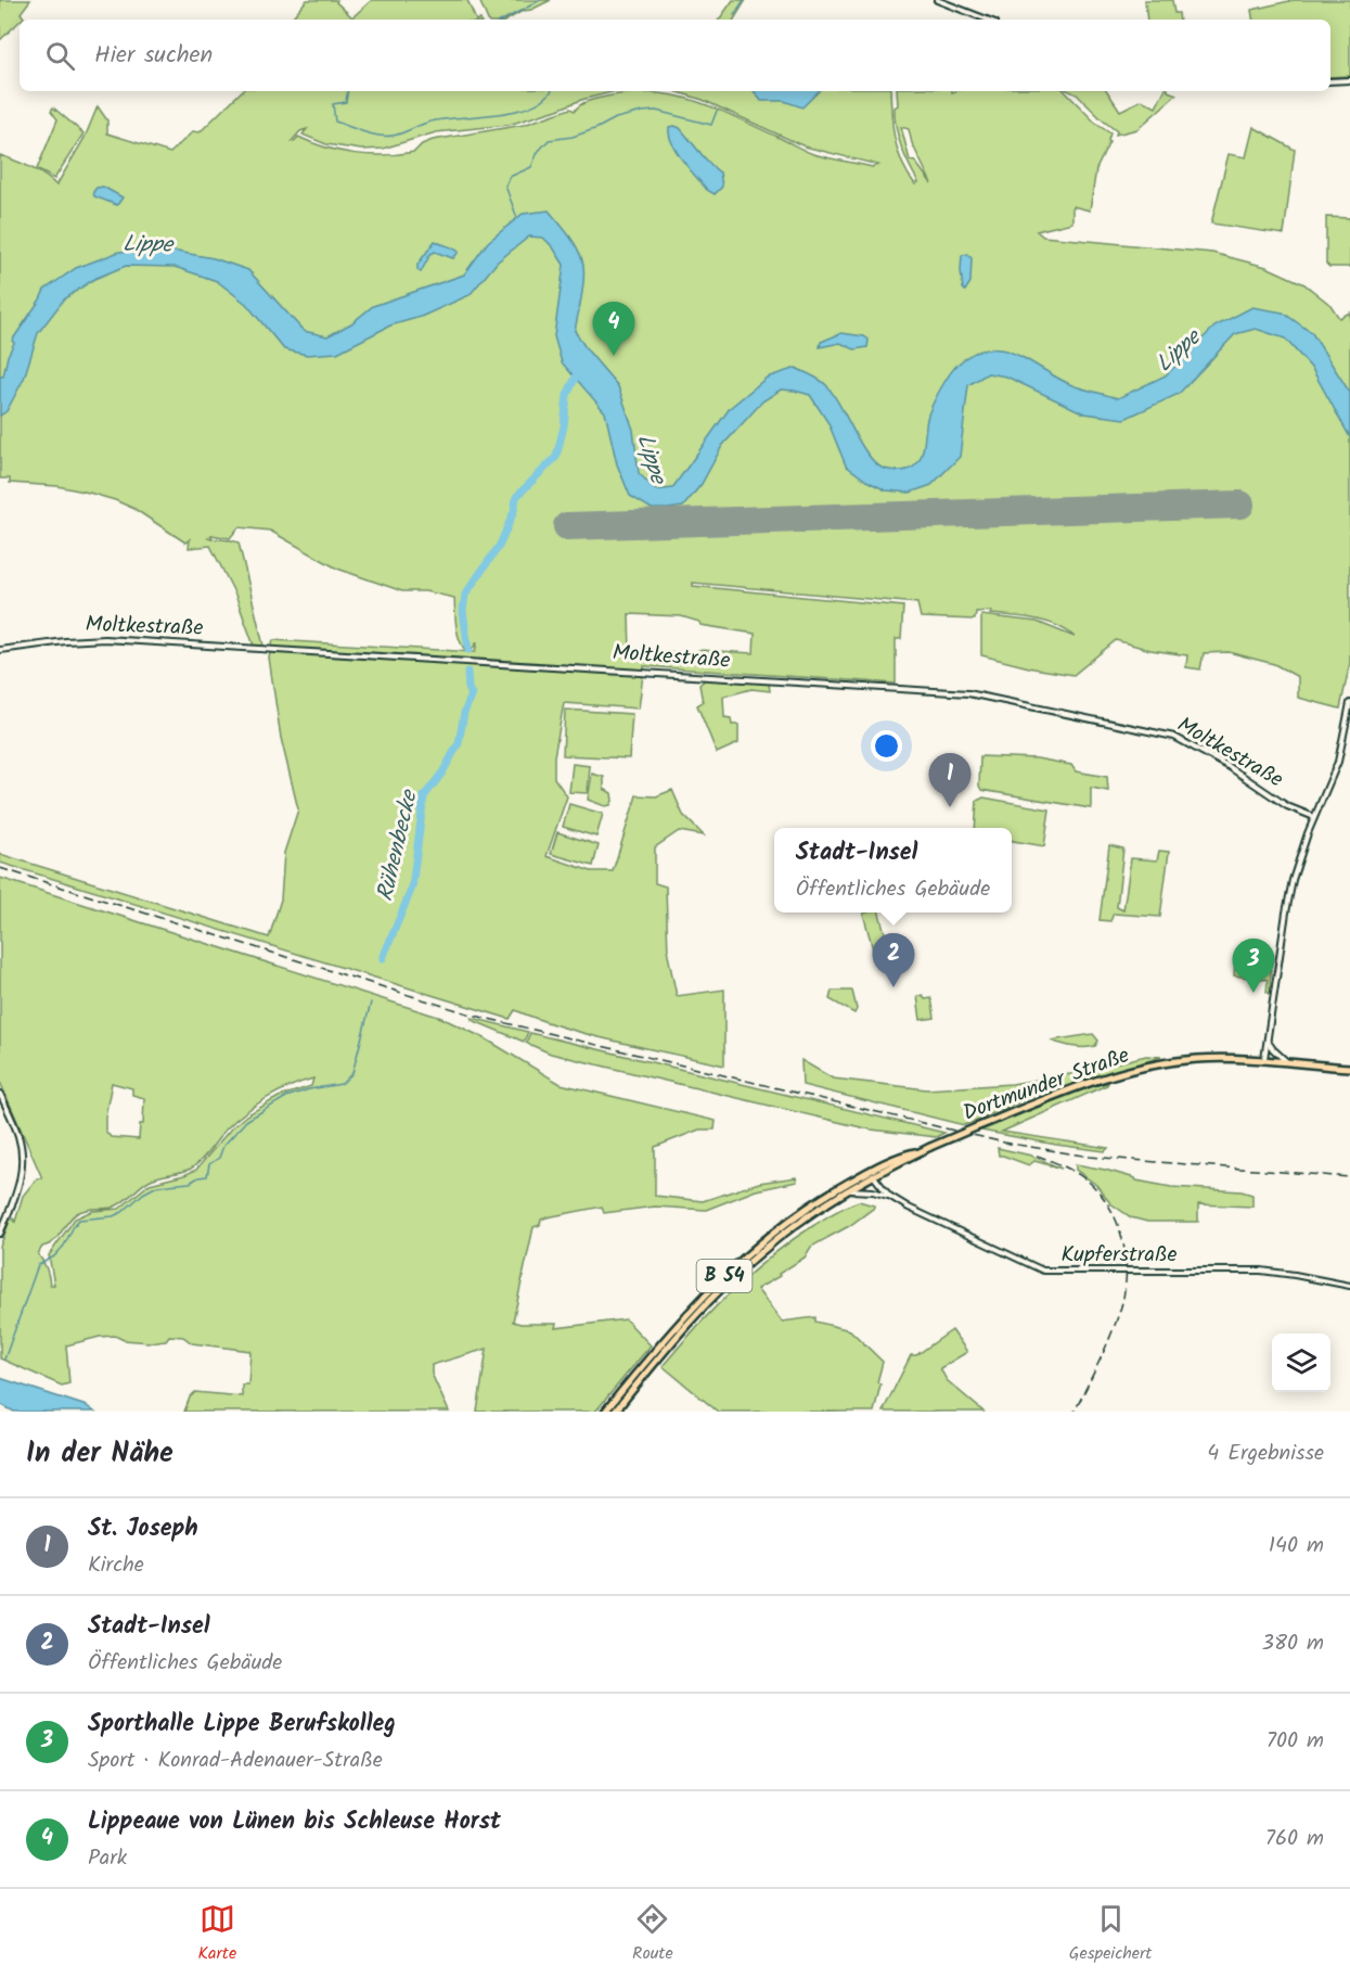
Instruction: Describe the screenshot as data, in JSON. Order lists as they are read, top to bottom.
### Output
{
  "streets": {
    "main road": ["Dortmunder Straße", "B 54"],
    "street": ["Moltkestraße", "Kupferstraße"]
  },
  "crossings": [
    ["Dortmunder Straße", "Kupferstraße"],
    ["Dortmunder Straße", "B 54"]
  ],
  "water": ["Lippe", "Rühenbecke"],
  "page": {
    "search": "Hier suchen",
    "pins": [
      "4",
      "1",
      "2",
      "3"
    ],
    "popup": ["Stadt-Insel", "Öffentliches Gebäude"],
    "heading": ["In der Nähe", "4 Ergebnisse"],
    "list": [
      {
        "mark": "1",
        "name": "St. Joseph",
        "note": "Kirche",
        "value": "140 m"
      },
      {
        "mark": "2",
        "name": "Stadt-Insel",
        "note": "Öffentliches Gebäude",
        "value": "380 m"
      },
      {
        "mark": "3",
        "name": "Sporthalle Lippe Berufskolleg",
        "note": "Sport · Konrad-Adenauer-Straße",
        "value": "700 m"
      },
      {
        "mark": "4",
        "name": "Lippeaue von Lünen bis Schleuse Horst",
        "note": "Park",
        "value": "760 m"
      }
    ],
    "nav": ["Karte", "Route", "Gespeichert"]
  }
}
